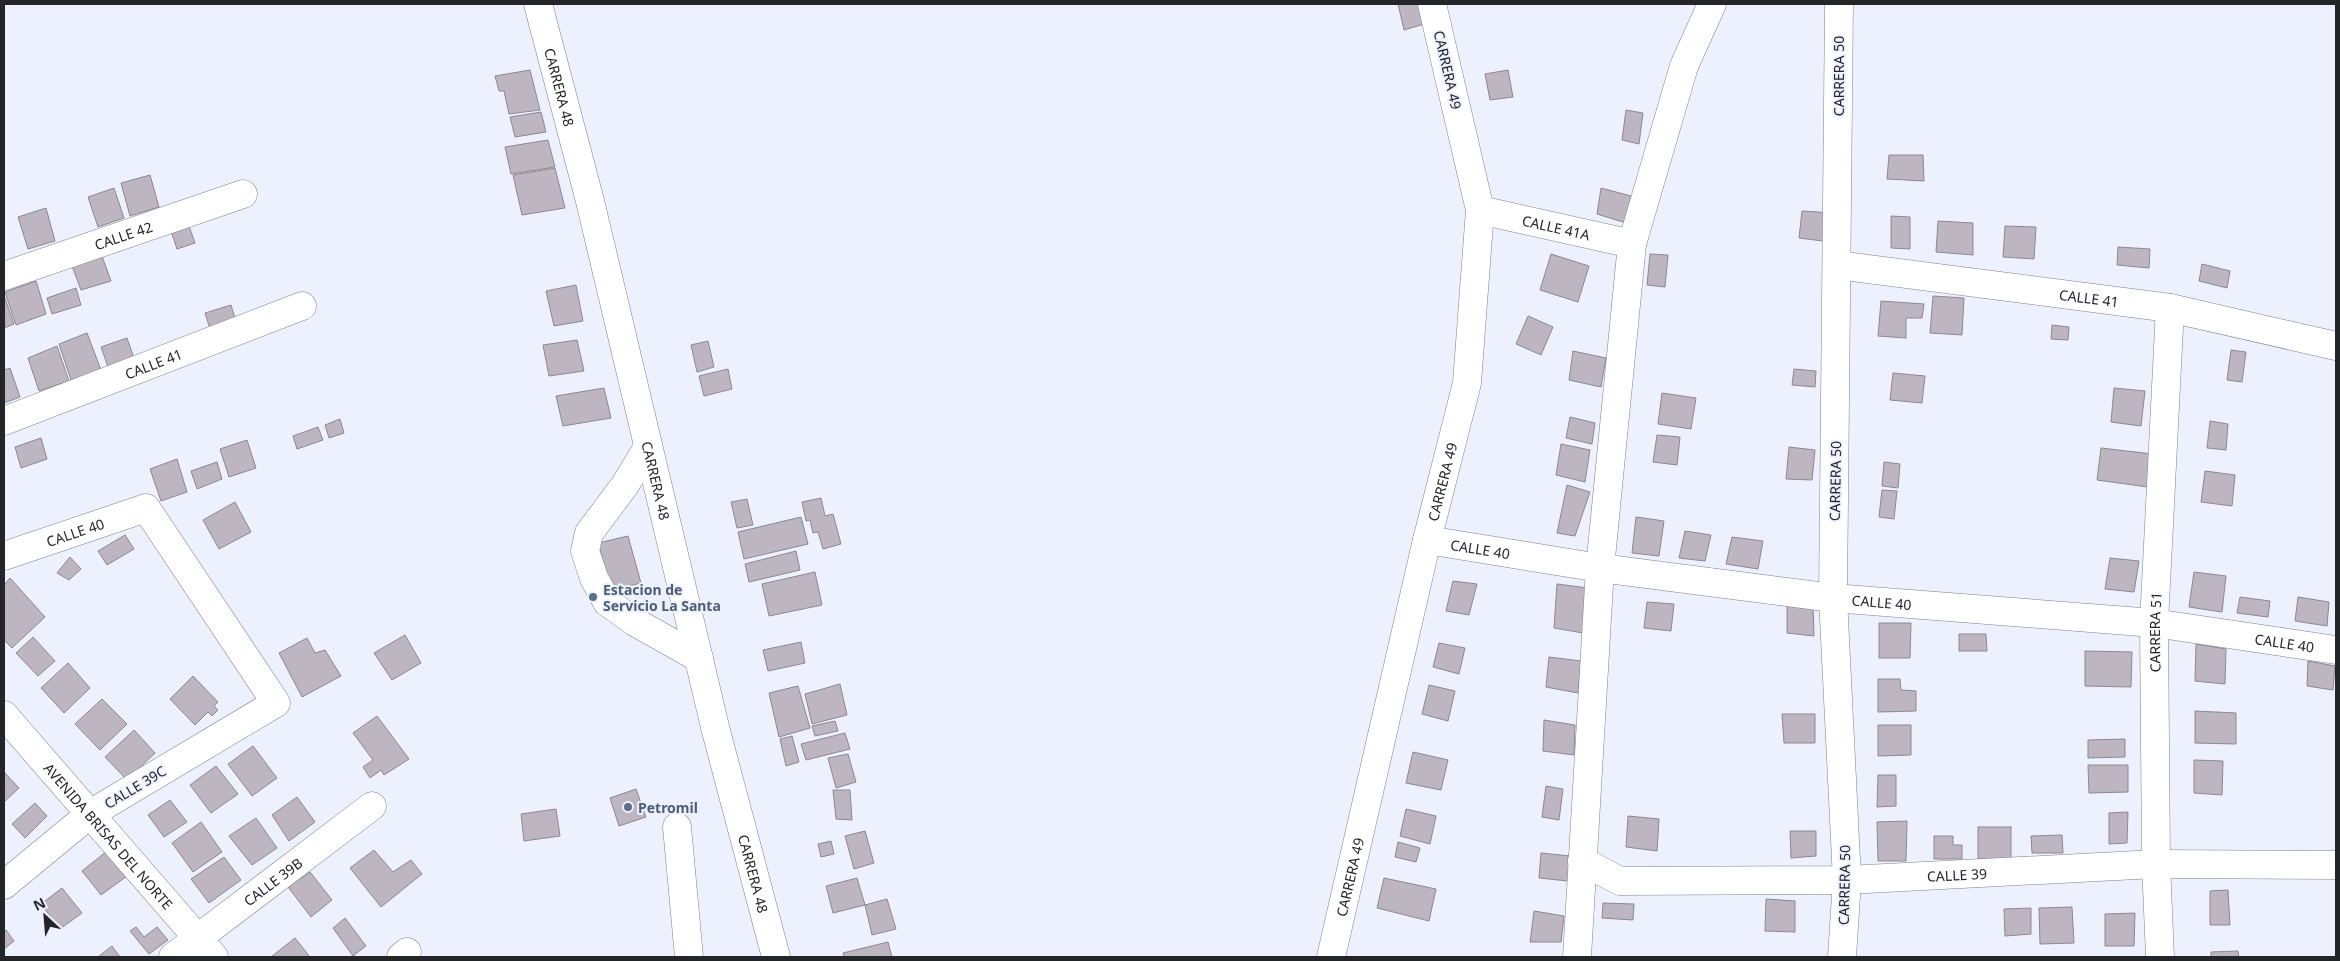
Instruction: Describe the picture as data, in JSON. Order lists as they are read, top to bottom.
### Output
{
  "streets": {
    "street": [
      "CARRERA 49",
      "CARRERA 50",
      "CARRERA 48",
      "CALLE 41A",
      "CALLE 42",
      "CALLE 41",
      "CALLE 40",
      "CARRERA 51",
      "CALLE 39C",
      "AVENIDA BRISAS DEL NORTE",
      "CALLE 39",
      "CALLE 39B"
    ]
  },
  "crossings": [
    ["CARRERA 49", "CALLE 41A"],
    ["CARRERA 49", "CALLE 40"],
    ["CARRERA 50", "CALLE 41"],
    ["CARRERA 50", "CALLE 40"],
    ["CARRERA 50", "CALLE 39"],
    ["CALLE 41", "CARRERA 51"],
    ["CALLE 40", "CARRERA 51"],
    ["CALLE 40", "CALLE 39C"],
    ["CARRERA 51", "CALLE 39"],
    ["CALLE 39C", "AVENIDA BRISAS DEL NORTE"],
    ["AVENIDA BRISAS DEL NORTE", "CALLE 39B"]
  ],
  "places": ["Estacion de Servicio La Santa", "Petromil"],
  "north": "top left"
}
